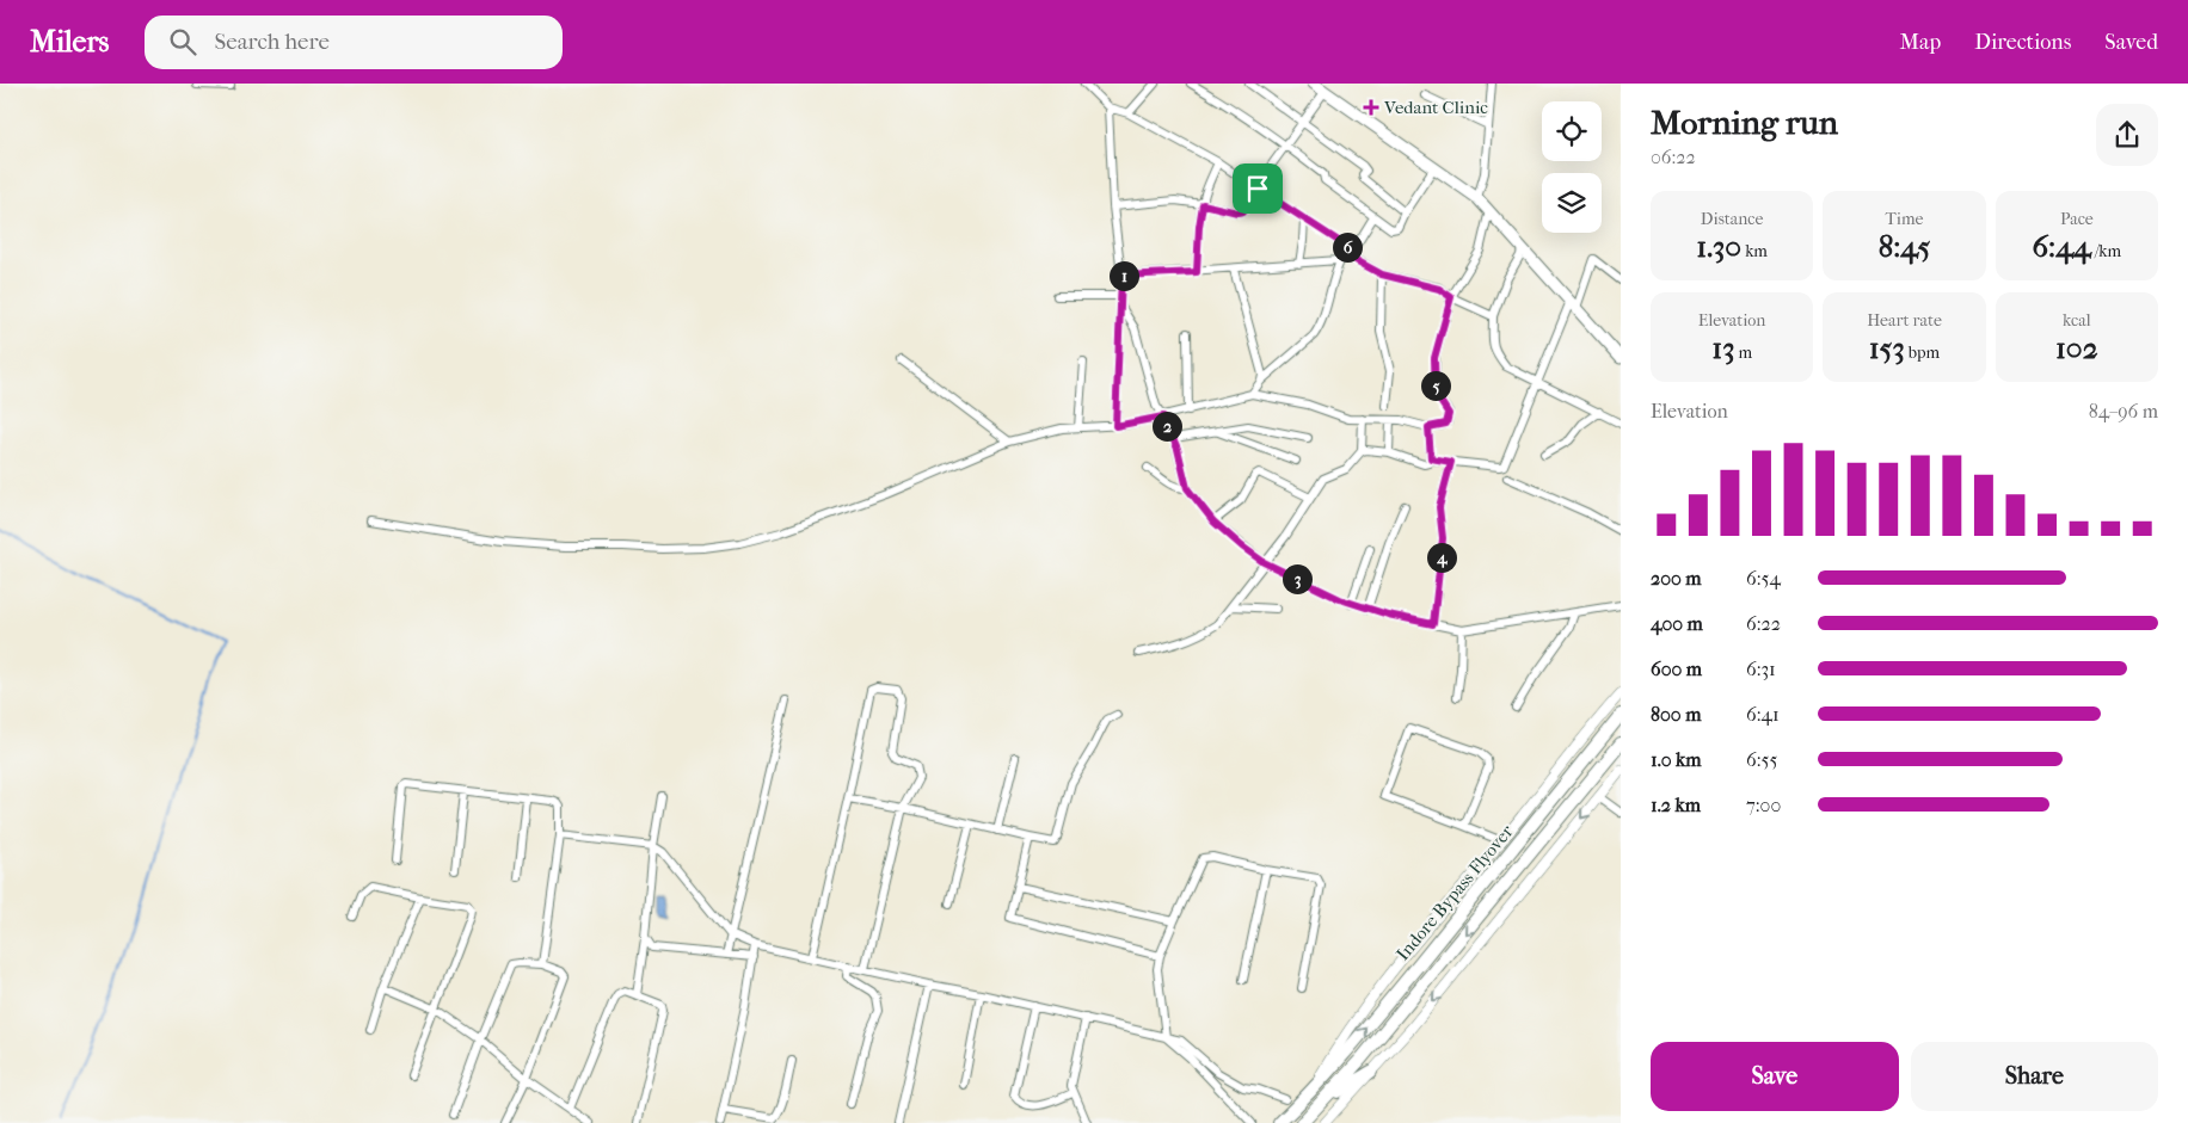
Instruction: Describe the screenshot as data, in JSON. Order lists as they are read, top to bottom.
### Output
{
  "streets": {
    "highway": ["Indore Bypass Flyover"]
  },
  "places": {
    "health": ["Vedant Clinic"]
  },
  "page": {
    "header": "Milers",
    "search": "Search here",
    "nav": ["Map", "Directions", "Saved"],
    "heading": ["Morning run", "06:22"],
    "stats": [
      ["Distance", "1.30 km"],
      ["Time", "8:45"],
      ["Pace", "6:44 /km"],
      ["Elevation", "13 m"],
      ["Heart rate", "153 bpm"],
      ["kcal", "102"]
    ],
    "pins": [
      "6",
      "1",
      "5",
      "2",
      "4",
      "3"
    ],
    "chart": ["Elevation", "84–96 m"],
    "list": [
      {
        "name": "200 m",
        "note": "6:54"
      },
      {
        "name": "400 m",
        "note": "6:22"
      },
      {
        "name": "600 m",
        "note": "6:31"
      },
      {
        "name": "800 m",
        "note": "6:41"
      },
      {
        "name": "1.0 km",
        "note": "6:55"
      },
      {
        "name": "1.2 km",
        "note": "7:00"
      }
    ],
    "buttons": ["Save", "Share"]
  }
}
